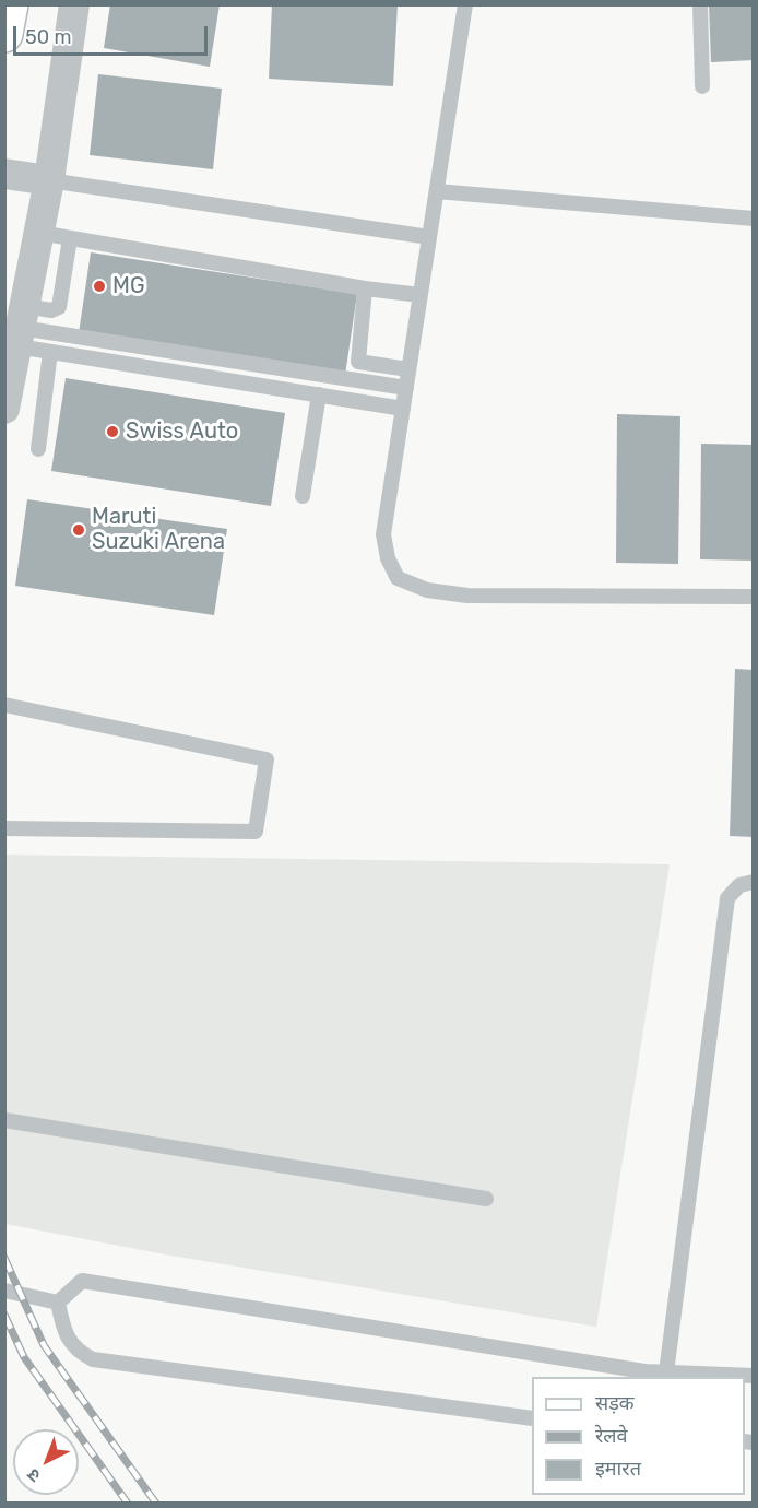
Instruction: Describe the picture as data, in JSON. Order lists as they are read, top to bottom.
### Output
{
  "places": ["MG", "Swiss Auto", "Maruti Suzuki Arena"],
  "legend": ["सड़क", "रेलवे", "इमारत"],
  "scale_bar": "50 m",
  "north": "bottom left"
}
